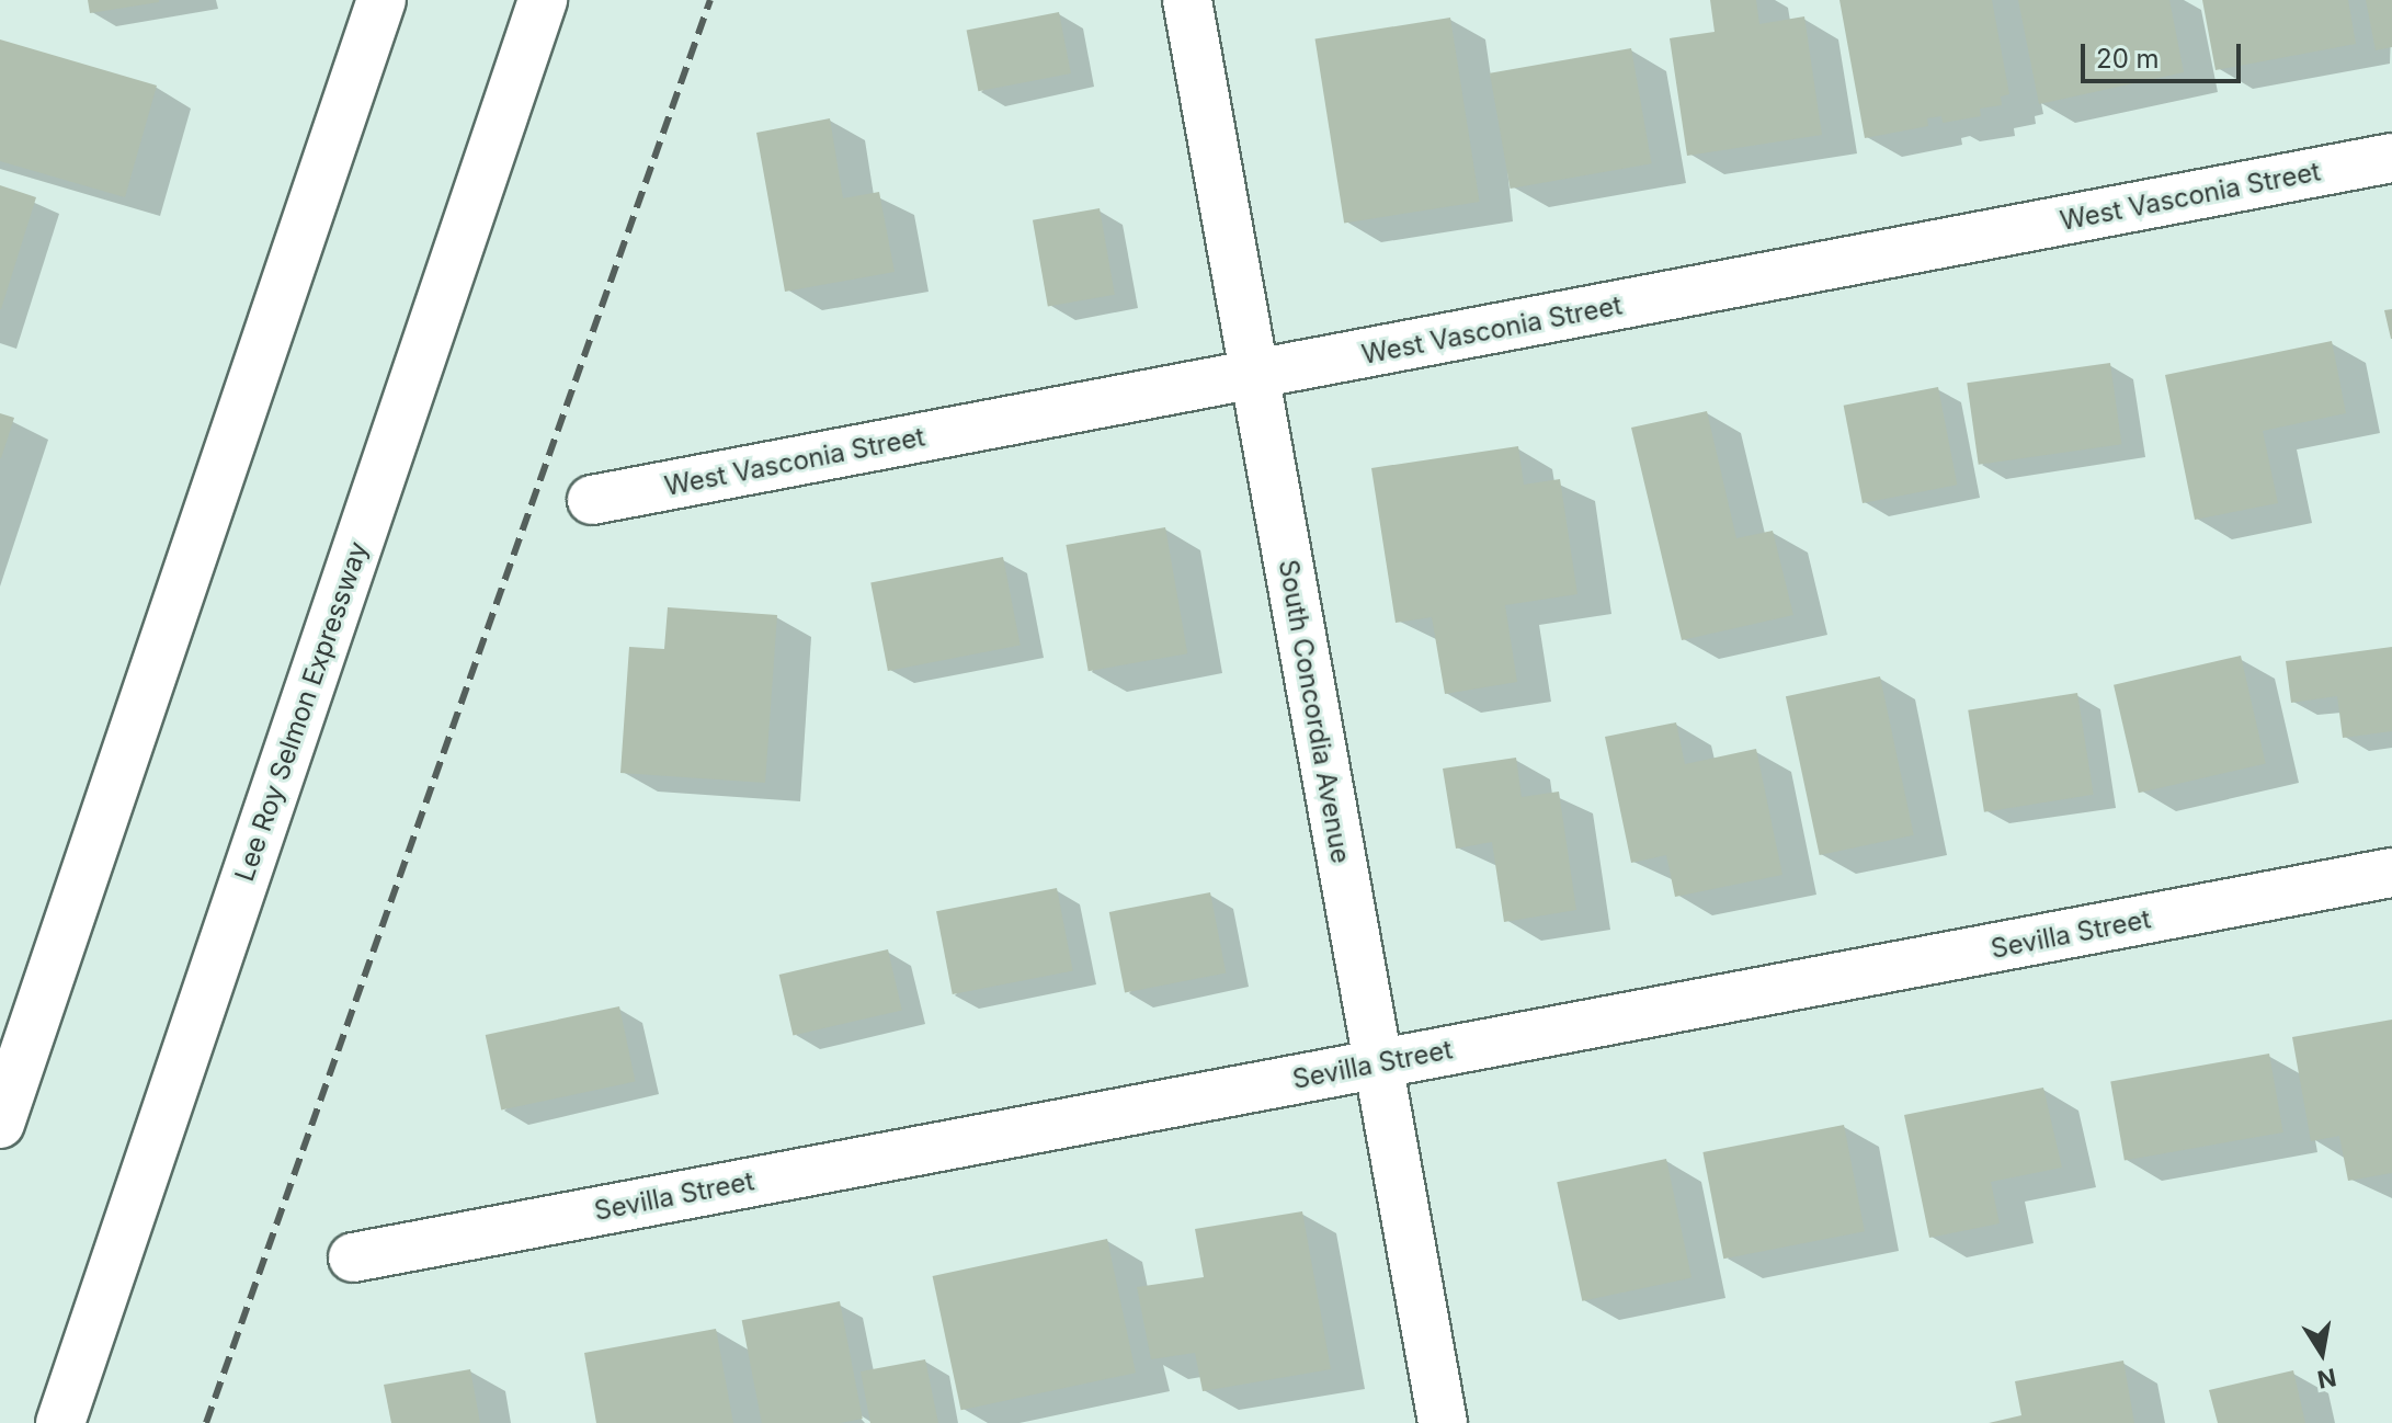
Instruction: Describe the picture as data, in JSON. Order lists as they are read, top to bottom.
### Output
{
  "streets": {
    "main road": [
      "West Vasconia Street",
      "Lee Roy Selmon Expressway",
      "South Concordia Avenue",
      "Sevilla Street"
    ]
  },
  "crossings": [
    ["West Vasconia Street", "South Concordia Avenue"],
    ["South Concordia Avenue", "Sevilla Street"]
  ],
  "scale_bar": "20 m",
  "north": "bottom"
}
